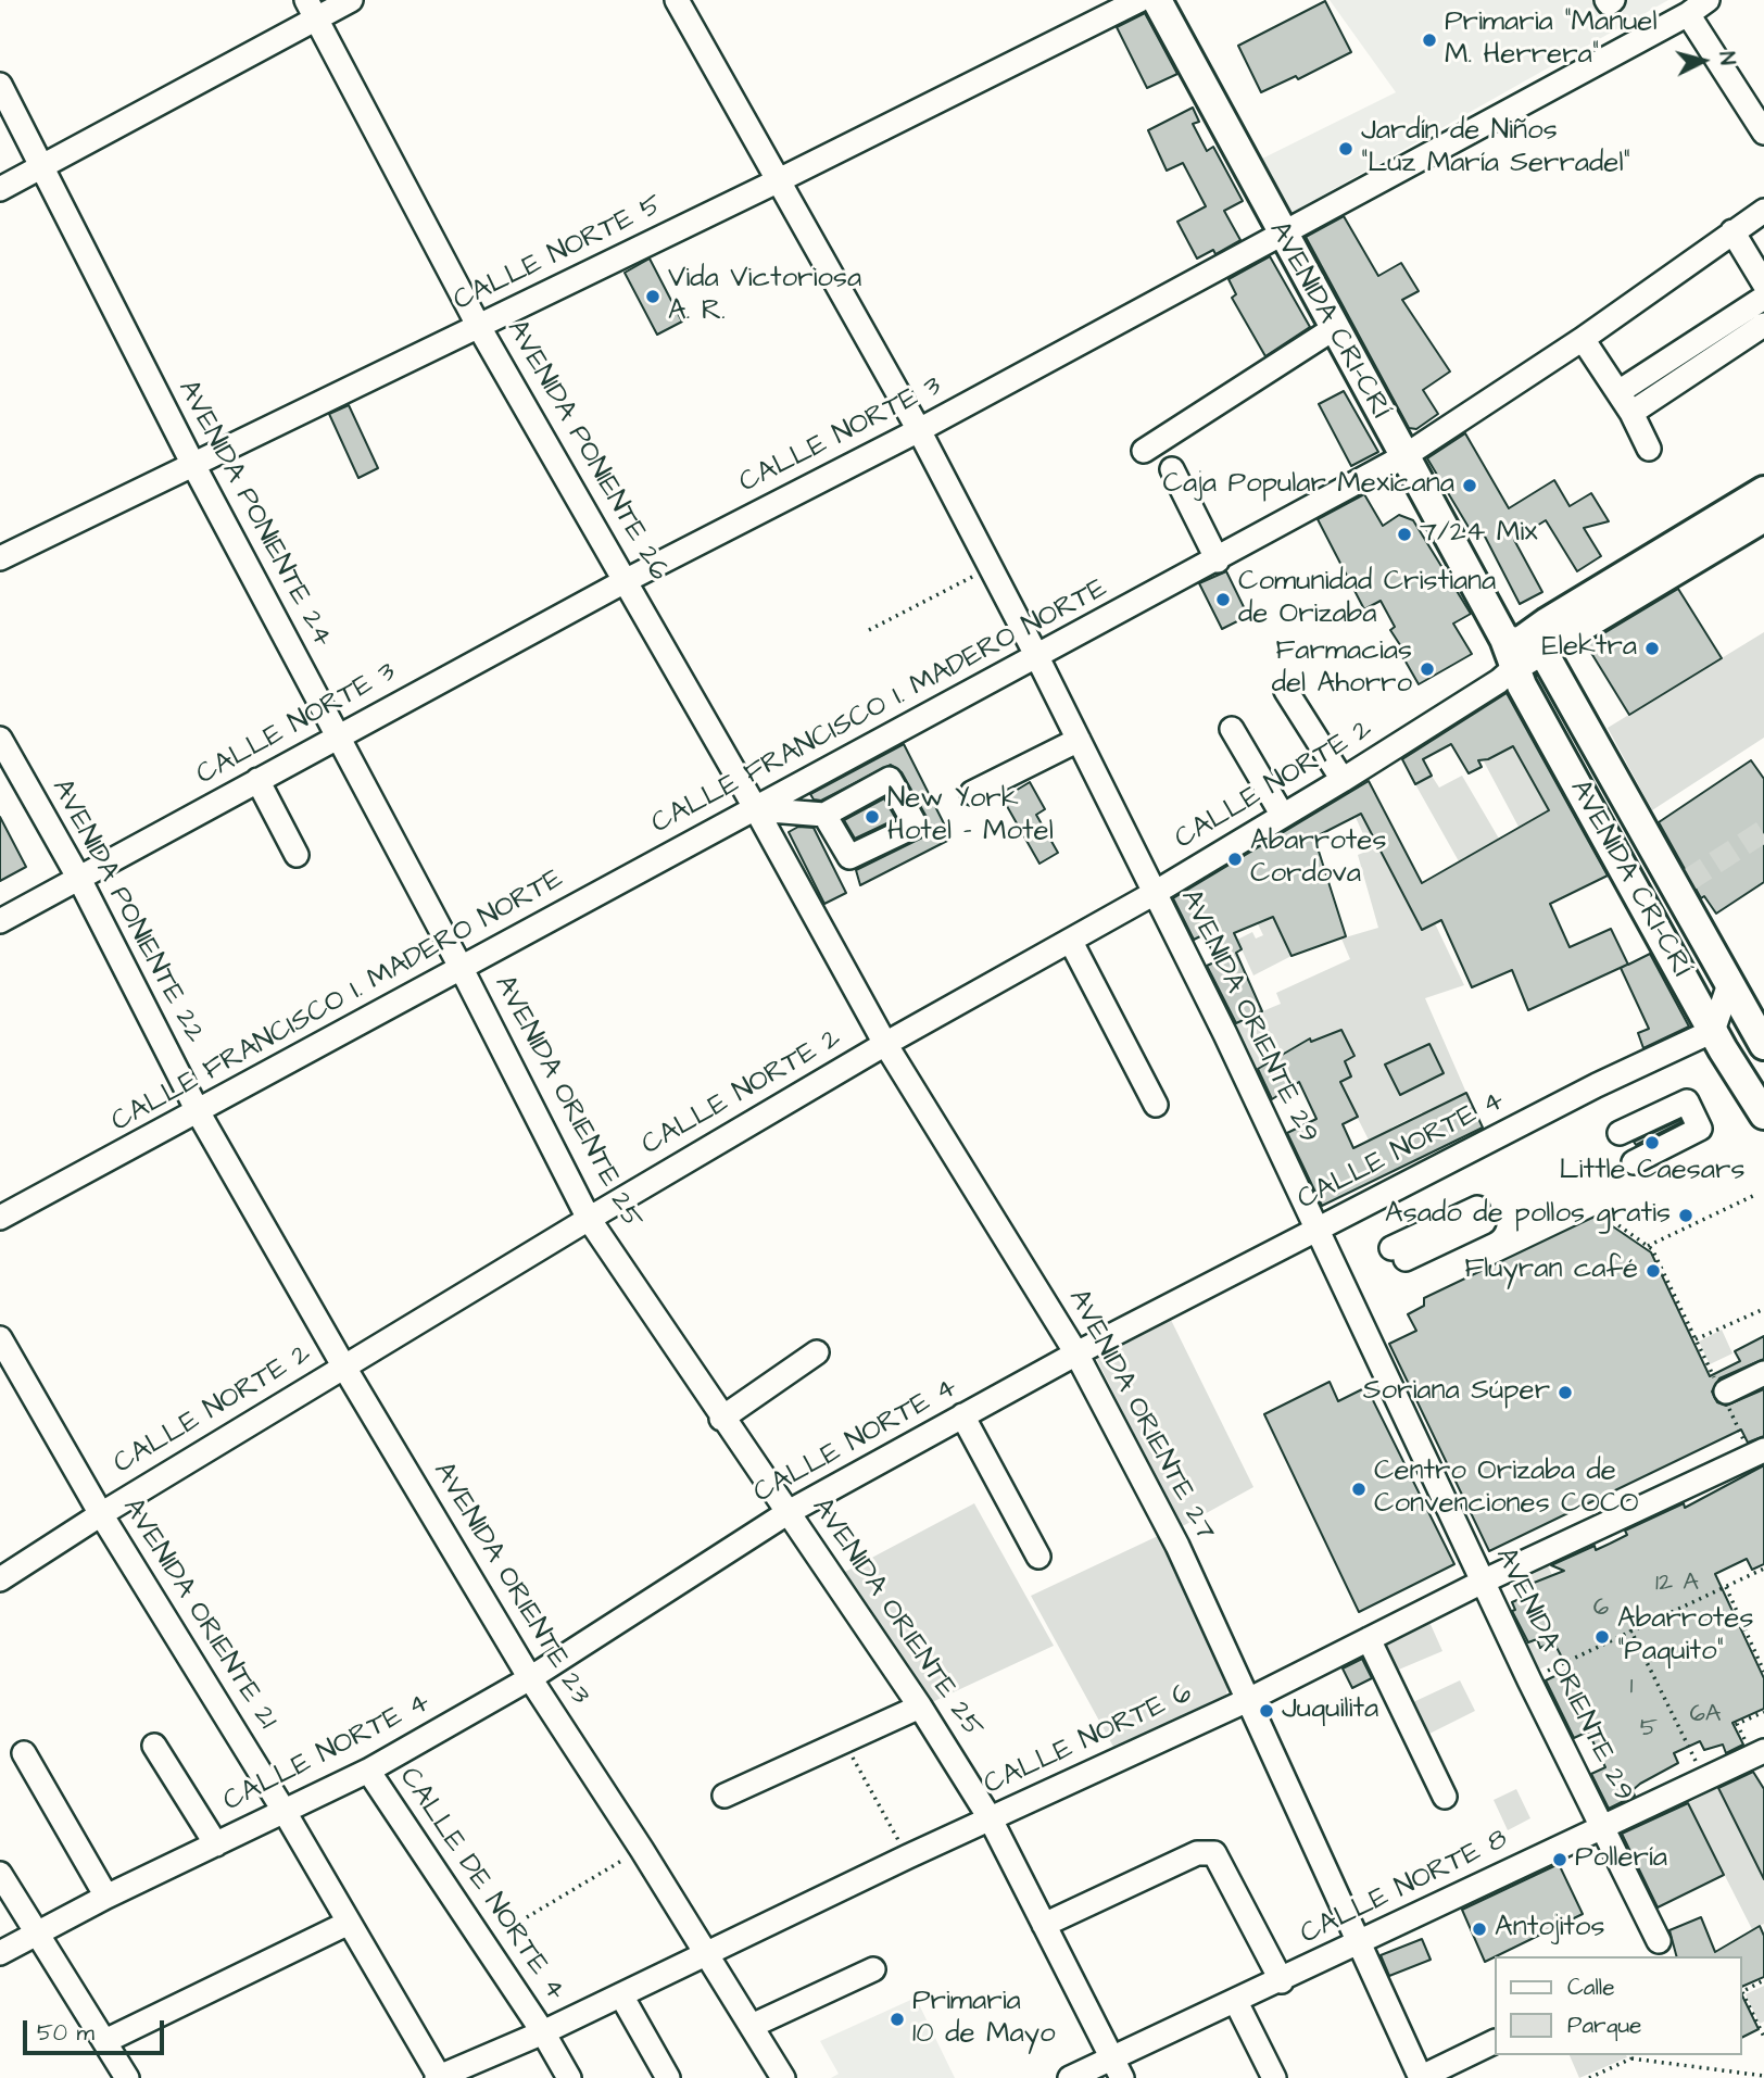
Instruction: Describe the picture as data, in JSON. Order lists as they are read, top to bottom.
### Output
{
  "streets": {
    "main road": ["AVENIDA CRI-CRÍ"],
    "street": [
      "CALLE NORTE 5",
      "CALLE NORTE 3",
      "AVENIDA PONIENTE 26",
      "AVENIDA PONIENTE 24",
      "CALLE FRANCISCO I. MADERO NORTE",
      "CALLE NORTE 2",
      "AVENIDA PONIENTE 22",
      "AVENIDA ORIENTE 29",
      "AVENIDA ORIENTE 25",
      "CALLE NORTE 4",
      "AVENIDA ORIENTE 27",
      "AVENIDA ORIENTE 23",
      "AVENIDA ORIENTE 21",
      "CALLE NORTE 6",
      "CALLE DE NORTE 4",
      "CALLE NORTE 8"
    ]
  },
  "crossings": [
    ["CALLE NORTE 5", "AVENIDA PONIENTE 26"],
    ["CALLE NORTE 5", "AVENIDA PONIENTE 24"],
    ["CALLE NORTE 5", "AVENIDA ORIENTE 29"],
    ["AVENIDA CRI-CRÍ", "CALLE NORTE 3"],
    ["AVENIDA CRI-CRÍ", "CALLE FRANCISCO I. MADERO NORTE"],
    ["AVENIDA CRI-CRÍ", "CALLE NORTE 2"],
    ["AVENIDA CRI-CRÍ", "CALLE NORTE 4"],
    ["CALLE NORTE 3", "AVENIDA PONIENTE 26"],
    ["CALLE NORTE 3", "AVENIDA PONIENTE 24"],
    ["CALLE NORTE 3", "AVENIDA PONIENTE 22"],
    ["CALLE NORTE 3", "AVENIDA ORIENTE 29"],
    ["AVENIDA PONIENTE 26", "CALLE FRANCISCO I. MADERO NORTE"],
    ["AVENIDA PONIENTE 26", "AVENIDA ORIENTE 27"],
    ["AVENIDA PONIENTE 24", "CALLE FRANCISCO I. MADERO NORTE"],
    ["AVENIDA PONIENTE 24", "AVENIDA ORIENTE 25"],
    ["CALLE FRANCISCO I. MADERO NORTE", "AVENIDA PONIENTE 22"],
    ["CALLE FRANCISCO I. MADERO NORTE", "AVENIDA ORIENTE 29"],
    ["CALLE FRANCISCO I. MADERO NORTE", "AVENIDA ORIENTE 25"],
    ["CALLE FRANCISCO I. MADERO NORTE", "AVENIDA ORIENTE 27"],
    ["CALLE FRANCISCO I. MADERO NORTE", "AVENIDA ORIENTE 23"],
    ["CALLE NORTE 2", "AVENIDA ORIENTE 29"],
    ["CALLE NORTE 2", "AVENIDA ORIENTE 25"],
    ["CALLE NORTE 2", "AVENIDA ORIENTE 27"],
    ["CALLE NORTE 2", "AVENIDA ORIENTE 23"],
    ["CALLE NORTE 2", "AVENIDA ORIENTE 21"],
    ["AVENIDA PONIENTE 22", "AVENIDA ORIENTE 23"],
    ["AVENIDA ORIENTE 29", "CALLE NORTE 4"],
    ["AVENIDA ORIENTE 29", "CALLE NORTE 6"],
    ["AVENIDA ORIENTE 29", "CALLE NORTE 8"],
    ["AVENIDA ORIENTE 25", "CALLE NORTE 4"],
    ["AVENIDA ORIENTE 25", "CALLE NORTE 6"],
    ["AVENIDA ORIENTE 25", "CALLE NORTE 8"],
    ["CALLE NORTE 4", "AVENIDA ORIENTE 27"],
    ["CALLE NORTE 4", "AVENIDA ORIENTE 23"],
    ["CALLE NORTE 4", "AVENIDA ORIENTE 21"],
    ["CALLE NORTE 4", "CALLE DE NORTE 4"],
    ["AVENIDA ORIENTE 27", "CALLE NORTE 6"],
    ["AVENIDA ORIENTE 27", "CALLE NORTE 8"],
    ["AVENIDA ORIENTE 23", "CALLE NORTE 6"],
    ["AVENIDA ORIENTE 21", "CALLE NORTE 6"],
    ["CALLE NORTE 6", "CALLE DE NORTE 4"]
  ],
  "places": [
    "Primaria \"Manuel M. Herrera\"",
    "Jardín de Niños \"Luz María Serradel\"",
    "Vida Victoriosa A. R.",
    "Caja Popular Mexicana",
    "7/24 Mix",
    "Comunidad Cristiana de Orizaba",
    "Elektra",
    "Farmacias del Ahorro",
    "New York Hotel - Motel",
    "Abarrotes Cordova",
    "Little Caesars",
    "Asado de pollos gratis",
    "Fluyran café",
    "Soriana Súper",
    "Centro Orizaba de Convenciones COCO",
    "Abarrotes \"Paquito\"",
    "Juquilita",
    "Pollería",
    "Antojitos",
    "Primaria 10 de Mayo"
  ],
  "house_numbers": [
    "12 A",
    "6",
    "1",
    "6A",
    "5"
  ],
  "legend": ["Calle", "Parque"],
  "scale_bar": "50 m",
  "north": "right"
}
